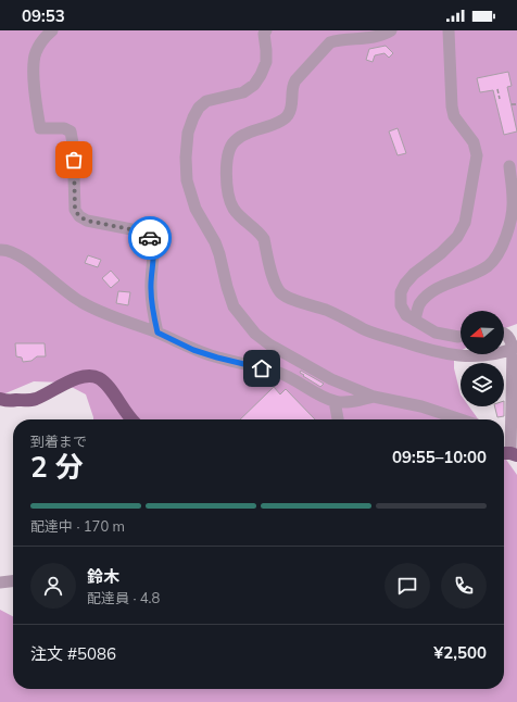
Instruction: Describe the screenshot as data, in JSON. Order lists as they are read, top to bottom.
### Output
{
  "north": "left",
  "page": {
    "status": "09:53",
    "heading": ["2 分", "到着まで", "09:55–10:00"],
    "panel": [
      "鈴木",
      "配達員 · 4.8",
      "注文 #5086",
      "¥2,500"
    ],
    "bar": "配達中 · 170 m"
  }
}
